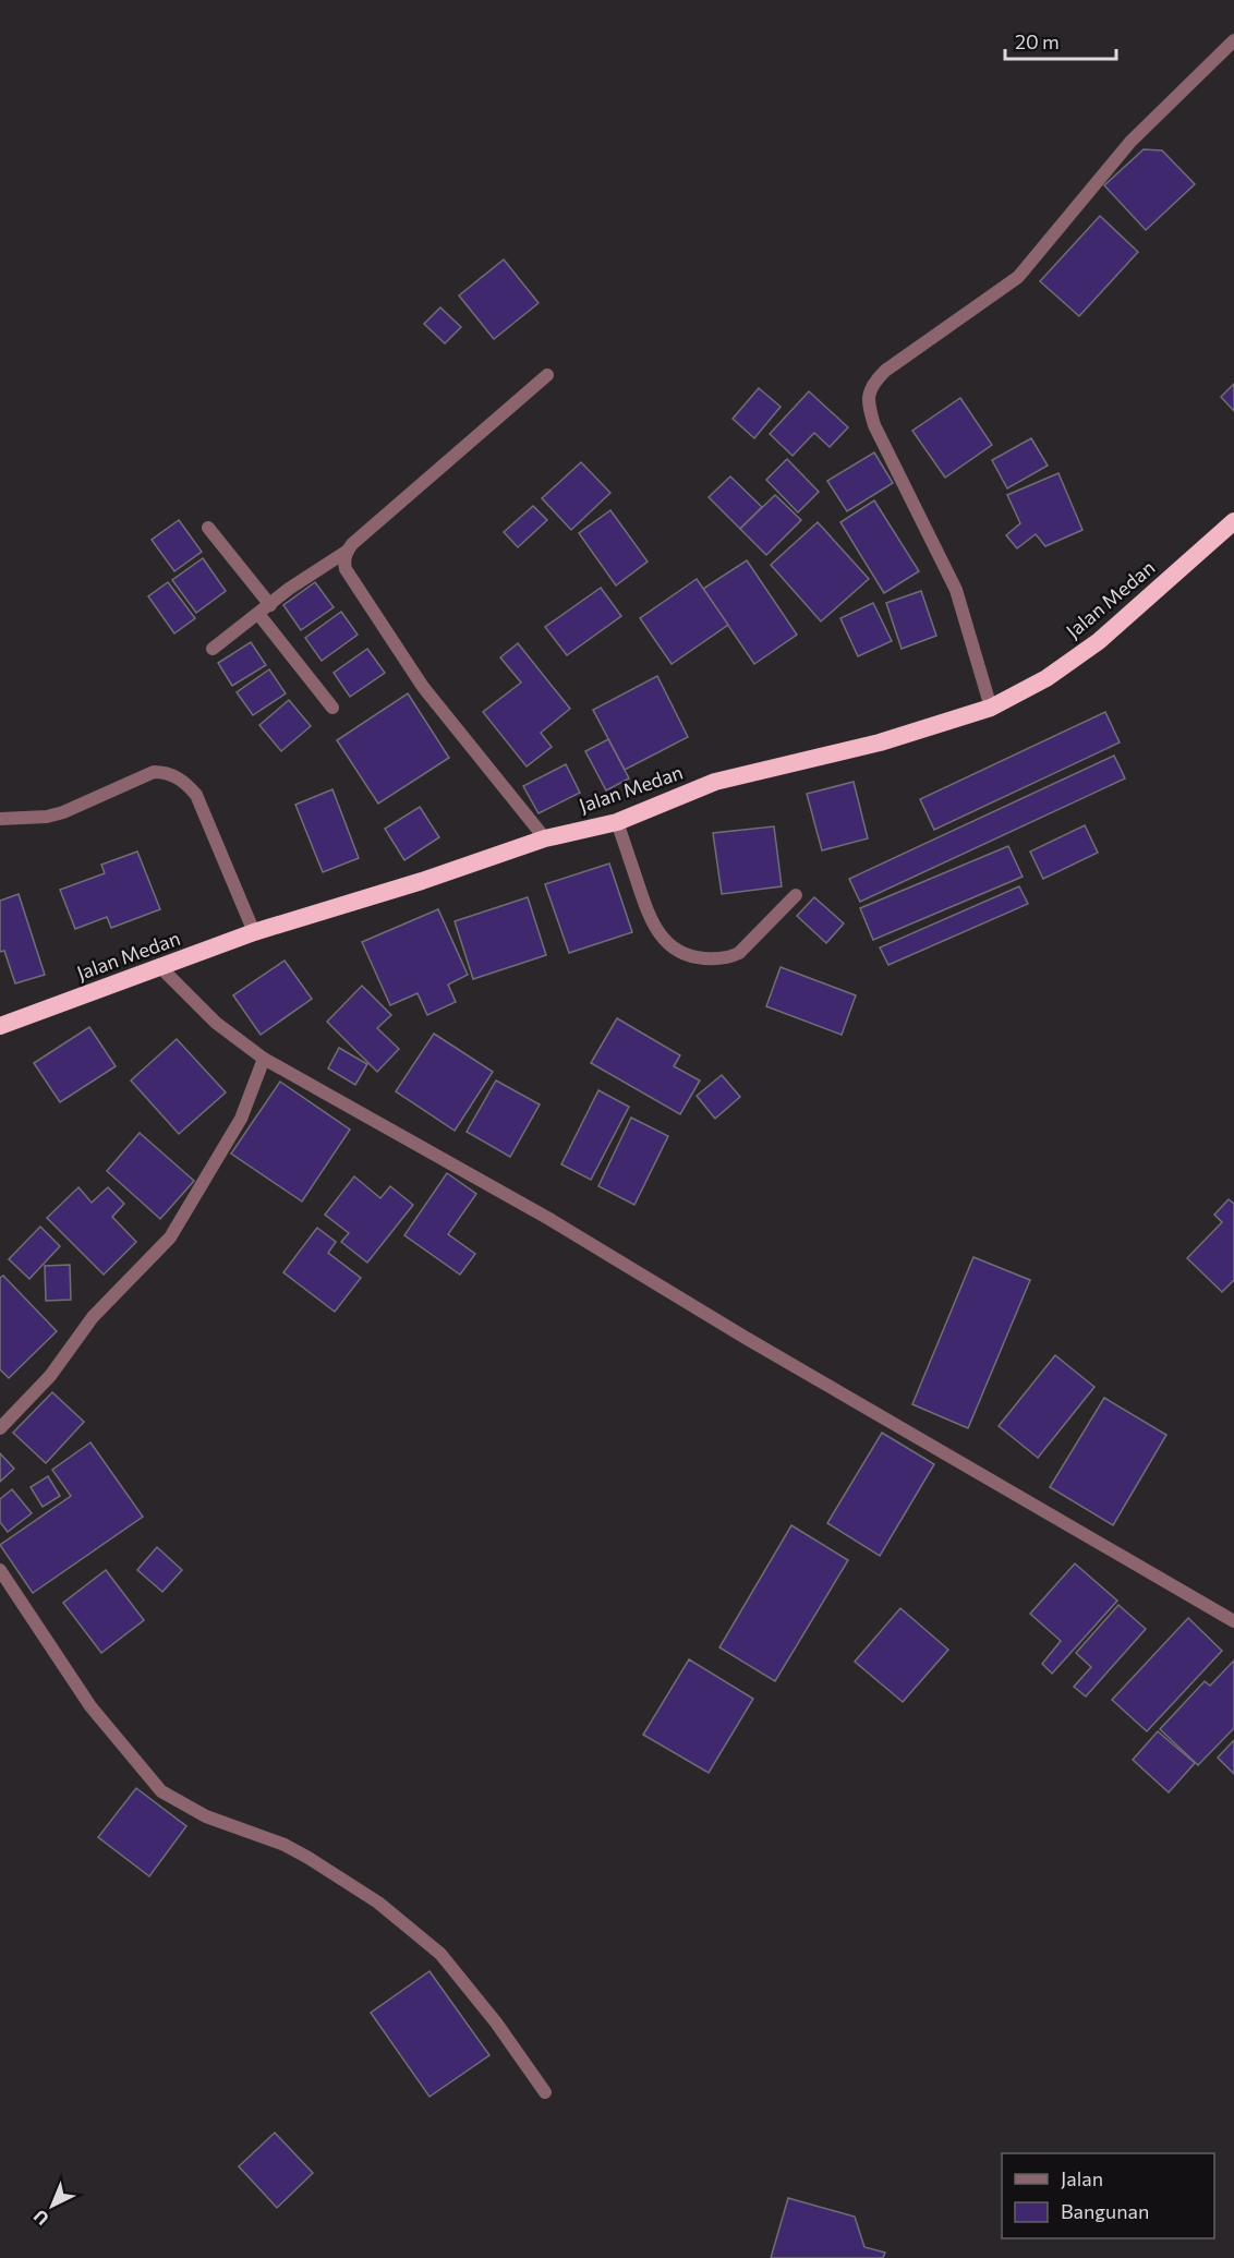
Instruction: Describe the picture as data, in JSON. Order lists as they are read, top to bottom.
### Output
{
  "streets": {
    "highway": ["Jalan Medan"]
  },
  "legend": ["Jalan", "Bangunan"],
  "scale_bar": "20 m",
  "north": "bottom left"
}
